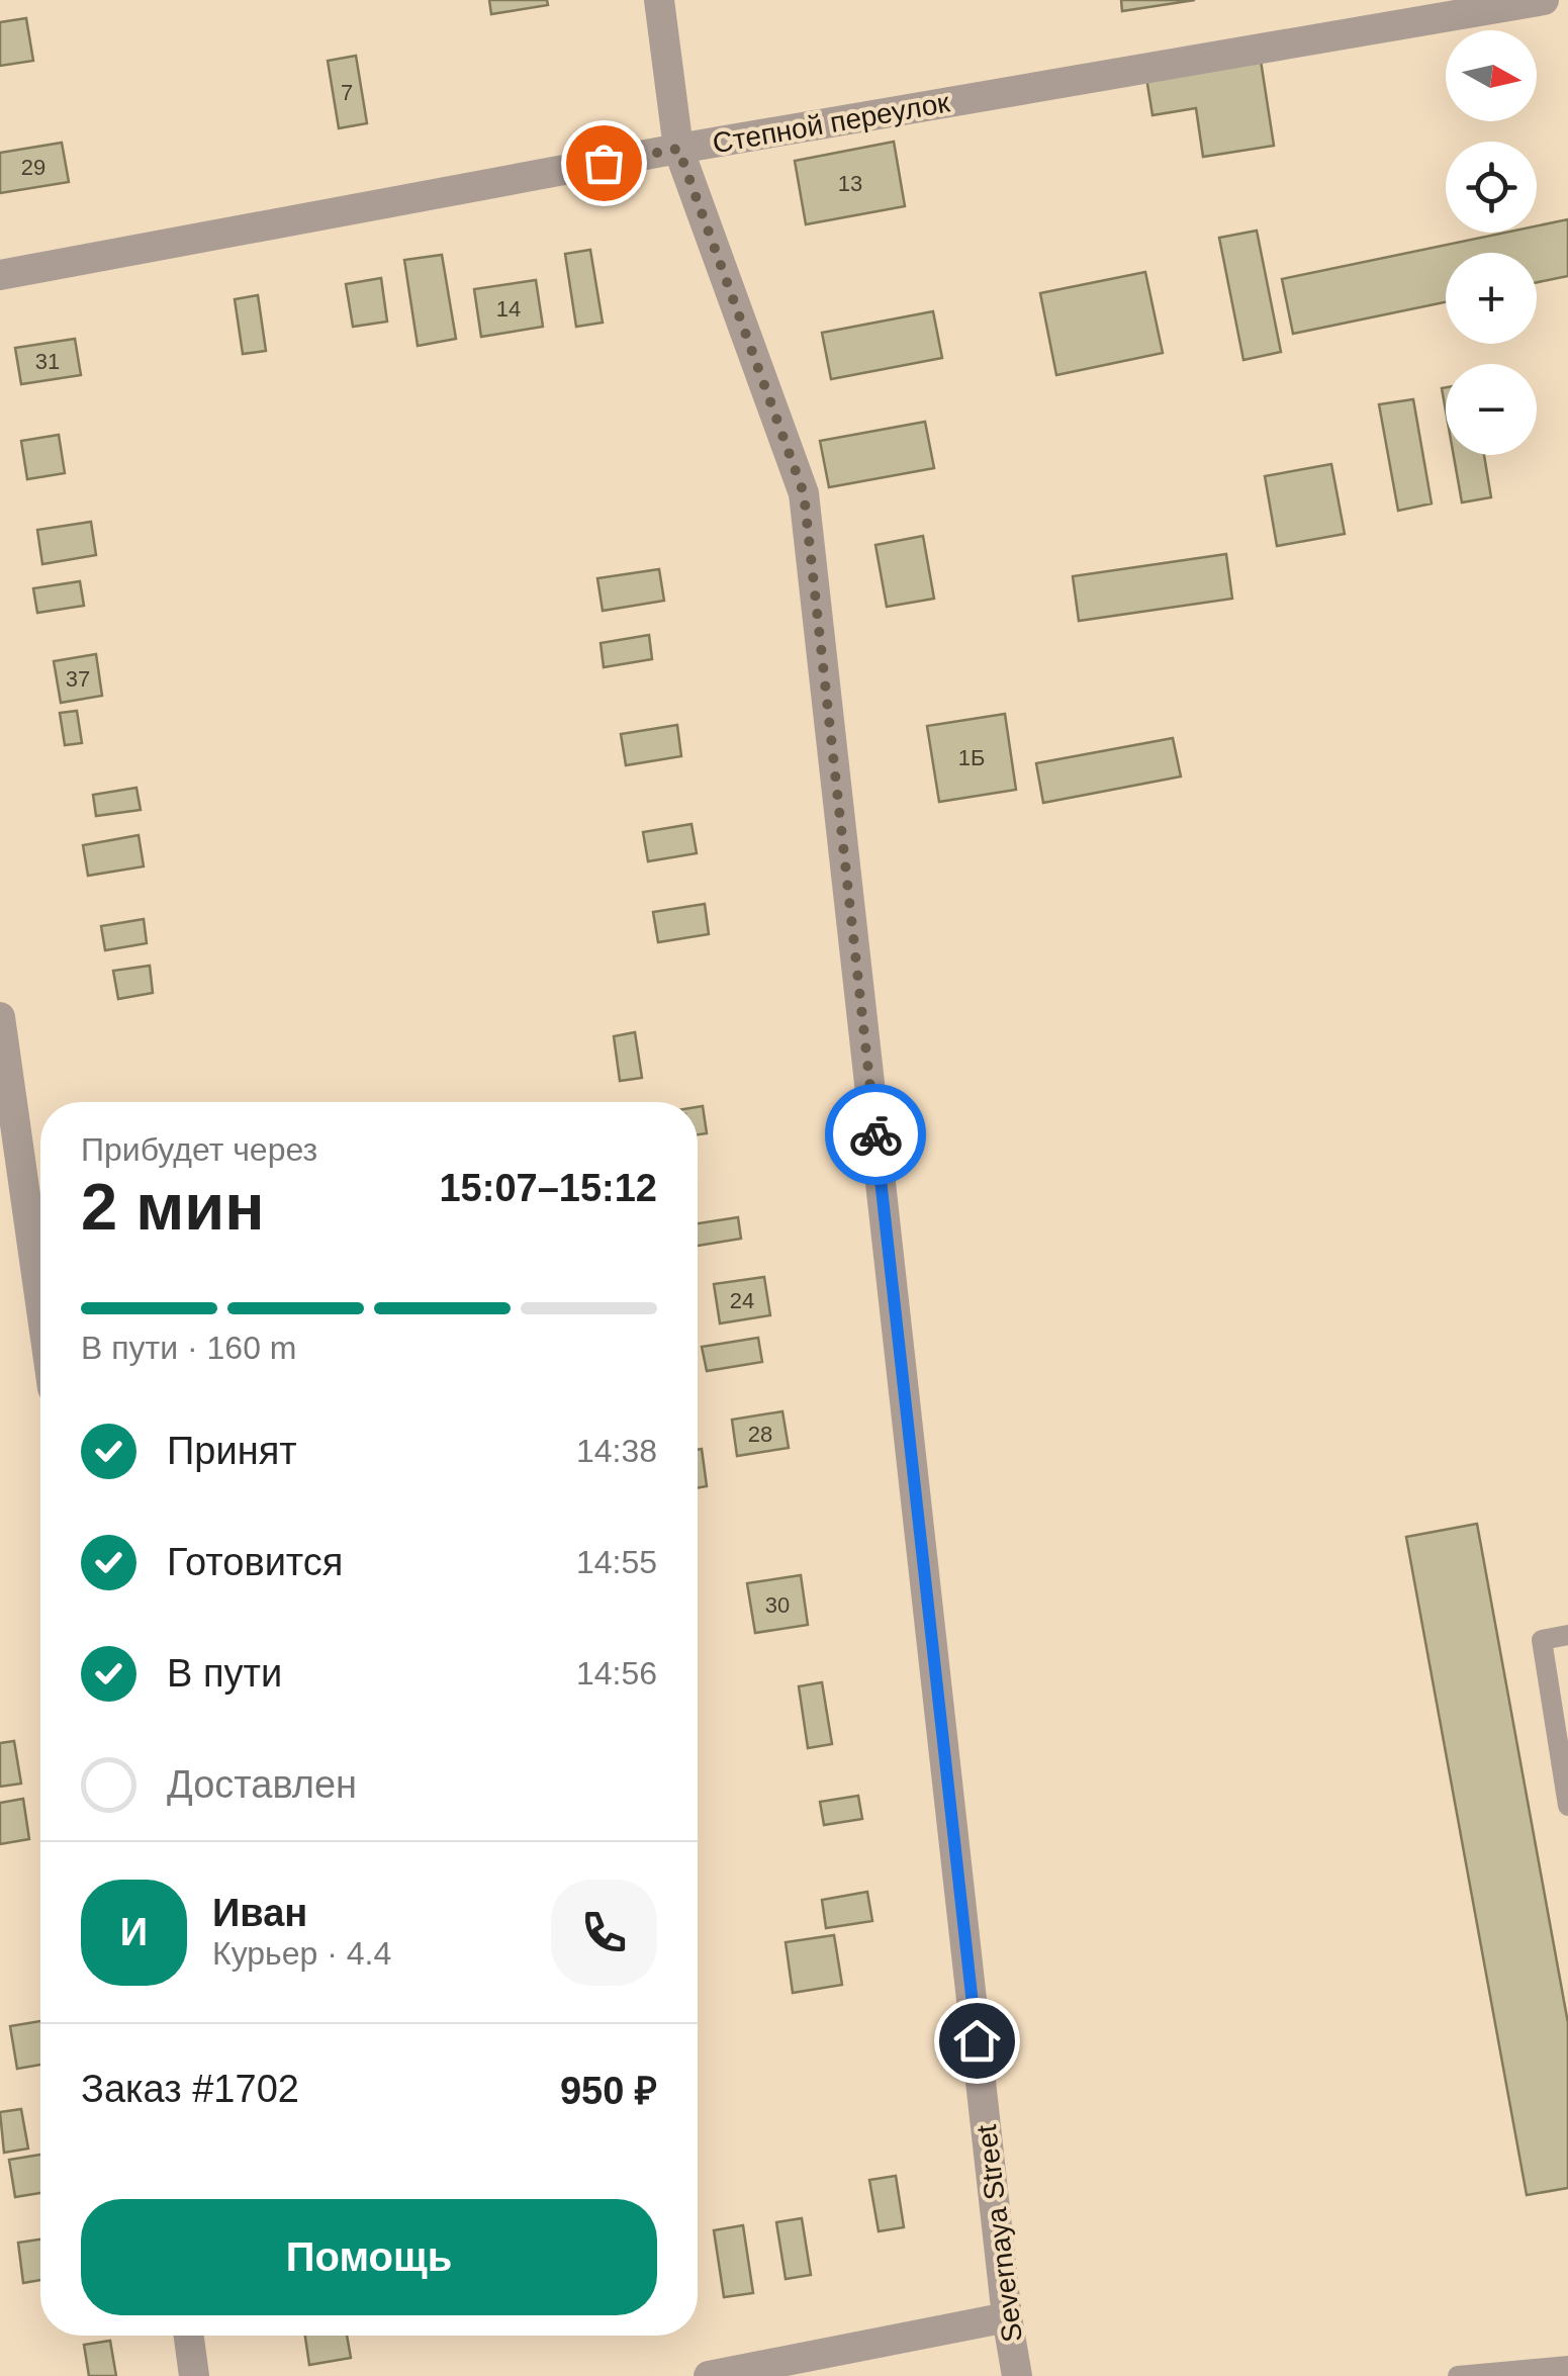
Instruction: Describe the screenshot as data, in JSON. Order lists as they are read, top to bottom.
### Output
{
  "streets": {
    "street": ["Степной переулок", "Severnaya Street"]
  },
  "crossings": [
    ["Степной переулок", "Severnaya Street"]
  ],
  "house_numbers": [
    "7",
    "29",
    "13",
    "14",
    "31",
    "37",
    "1Б",
    "24",
    "28",
    "30"
  ],
  "north": "right",
  "page": {
    "map_buttons": ["+", "−"],
    "heading": ["2 мин", "Прибудет через", "15:07–15:12"],
    "panel": [
      "Иван",
      "Курьер · 4.4",
      "Заказ #1702",
      "950 ₽"
    ],
    "bar": "В пути · 160 m",
    "list": [
      ["Принят", "14:38"],
      ["Готовится", "14:55"],
      ["В пути", "14:56"],
      "Доставлен"
    ],
    "round": "И",
    "buttons": "Помощь"
  }
}
